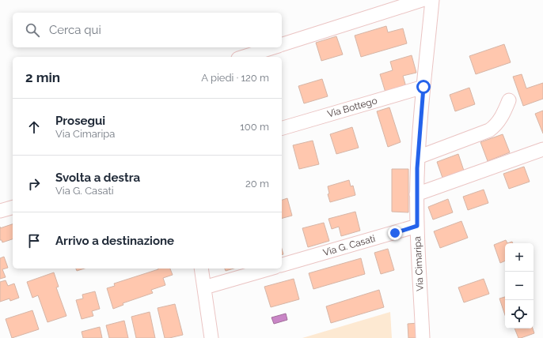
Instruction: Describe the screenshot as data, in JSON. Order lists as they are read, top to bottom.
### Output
{
  "streets": {
    "street": ["Via Bottego", "Via G. Casati", "Via Cimaripa"]
  },
  "crossings": [
    ["Via Bottego", "Via Cimaripa"],
    ["Via G. Casati", "Via Cimaripa"]
  ],
  "page": {
    "search": "Cerca qui",
    "heading": ["2 min", "A piedi · 120 m"],
    "list": [
      ["Prosegui", "Via Cimaripa", "100 m"],
      ["Svolta a destra", "Via G. Casati", "20 m"],
      "Arrivo a destinazione"
    ],
    "map_buttons": ["+", "−"]
  }
}
